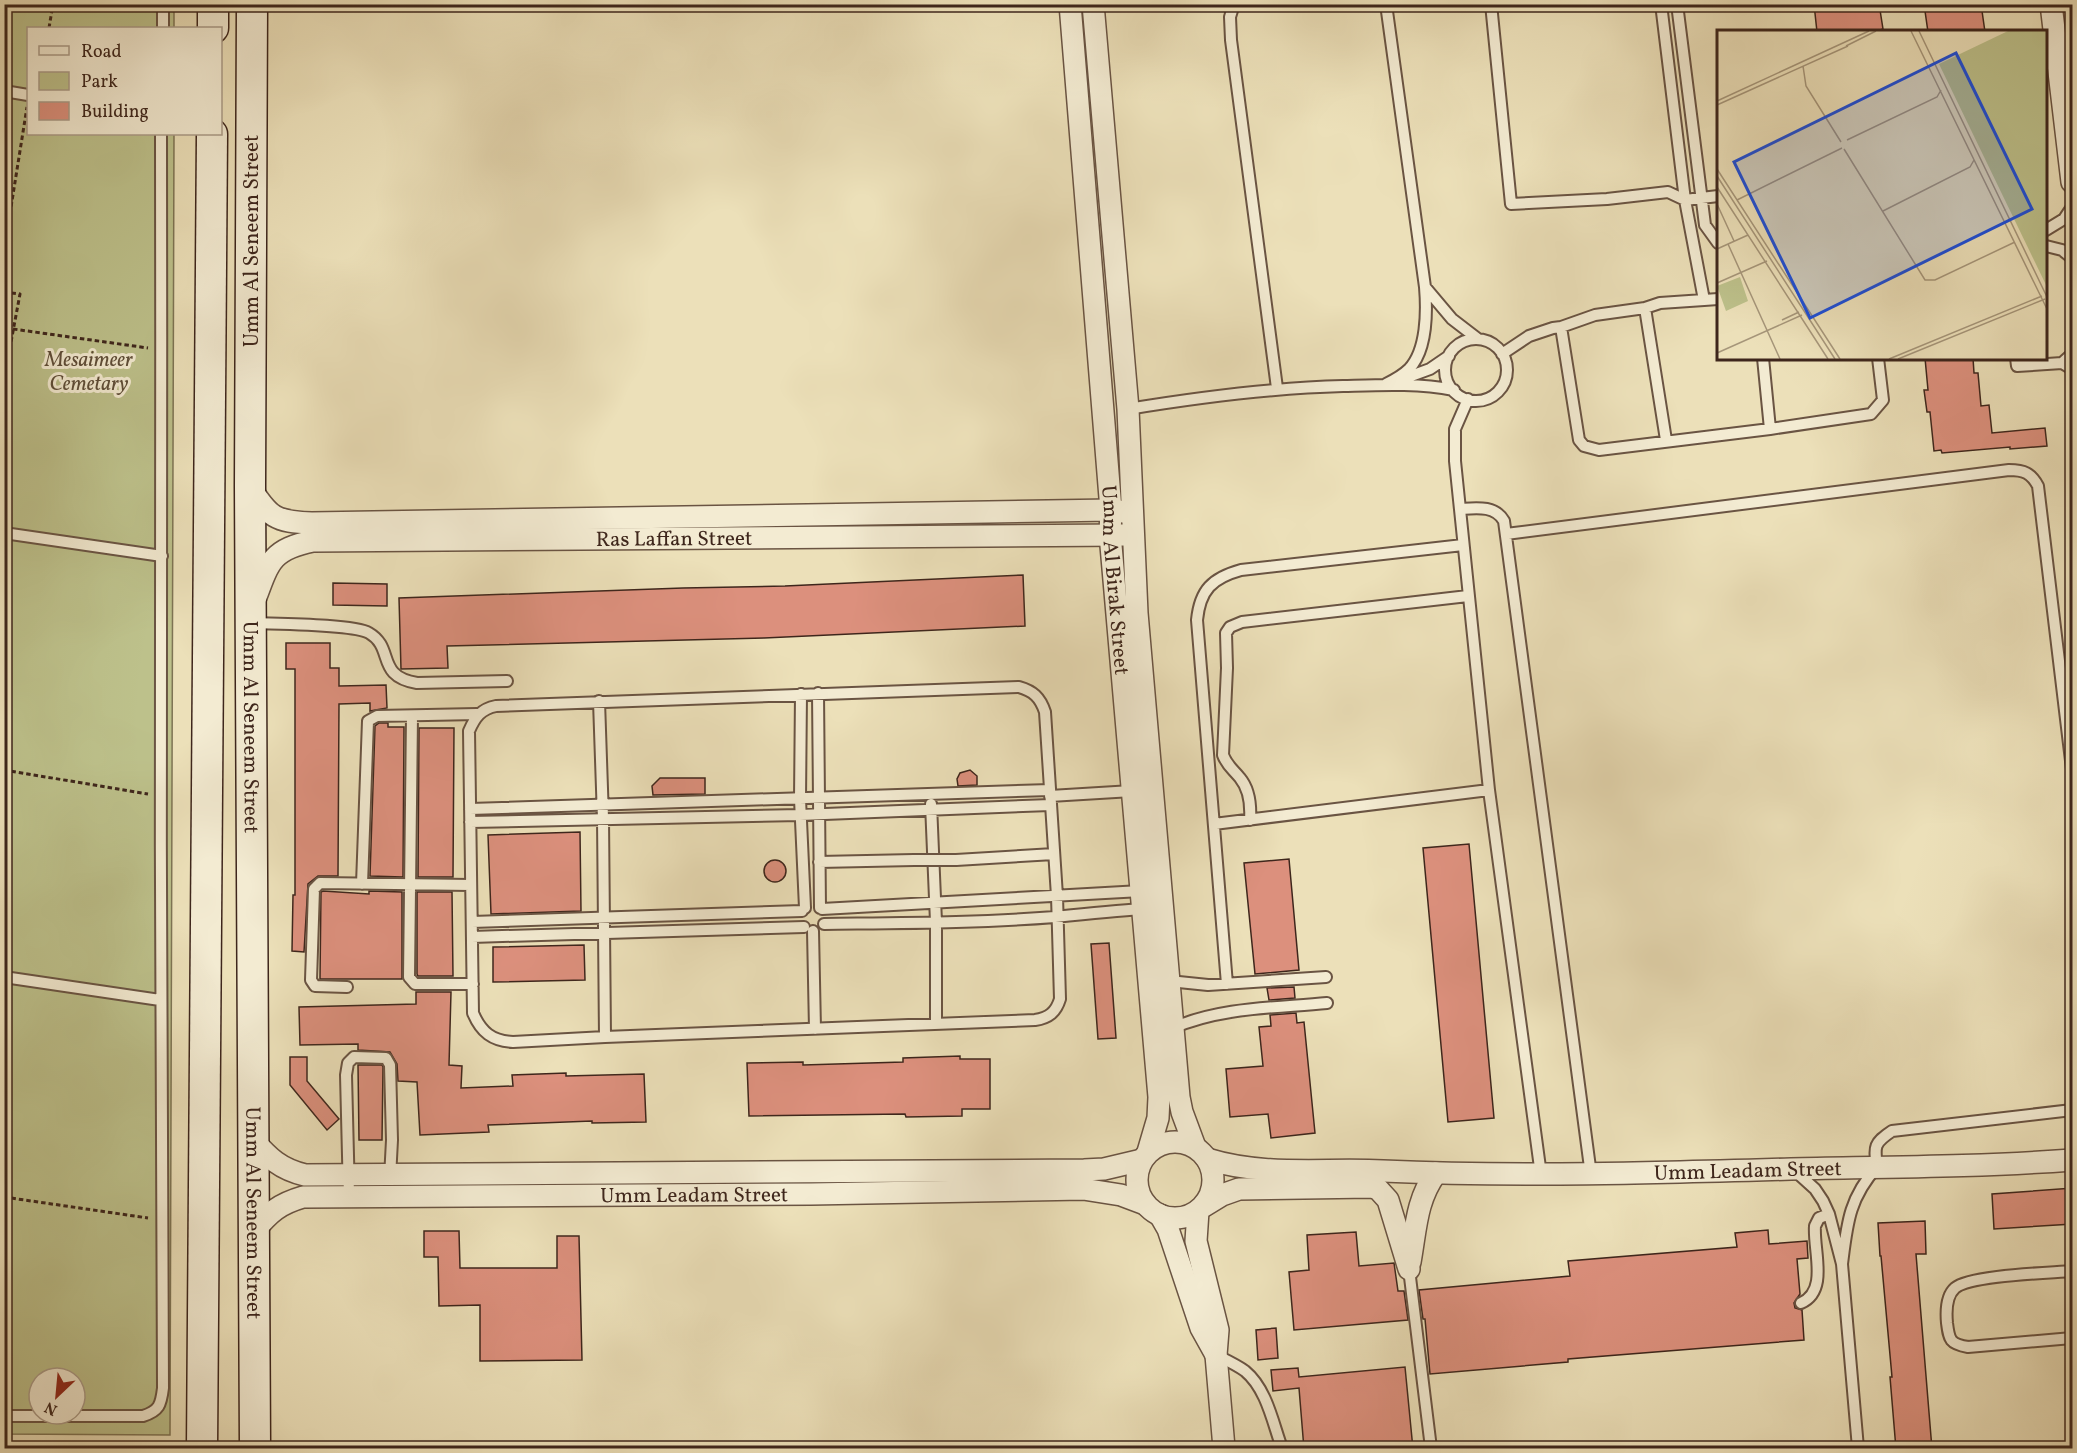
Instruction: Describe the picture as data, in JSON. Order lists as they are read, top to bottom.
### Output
{
  "streets": {
    "main road": ["Umm Al Seneem Street"],
    "street": ["Ras Laffan Street", "Umm Al Birak Street", "Umm Leadam Street"]
  },
  "crossings": [
    ["Umm Al Seneem Street", "Ras Laffan Street"],
    ["Umm Al Seneem Street", "Umm Leadam Street"],
    ["Ras Laffan Street", "Umm Al Birak Street"],
    ["Umm Al Birak Street", "Umm Leadam Street"]
  ],
  "parks": ["Mesaimeer Cemetary"],
  "legend": ["Road", "Park", "Building"],
  "north": "bottom left"
}
